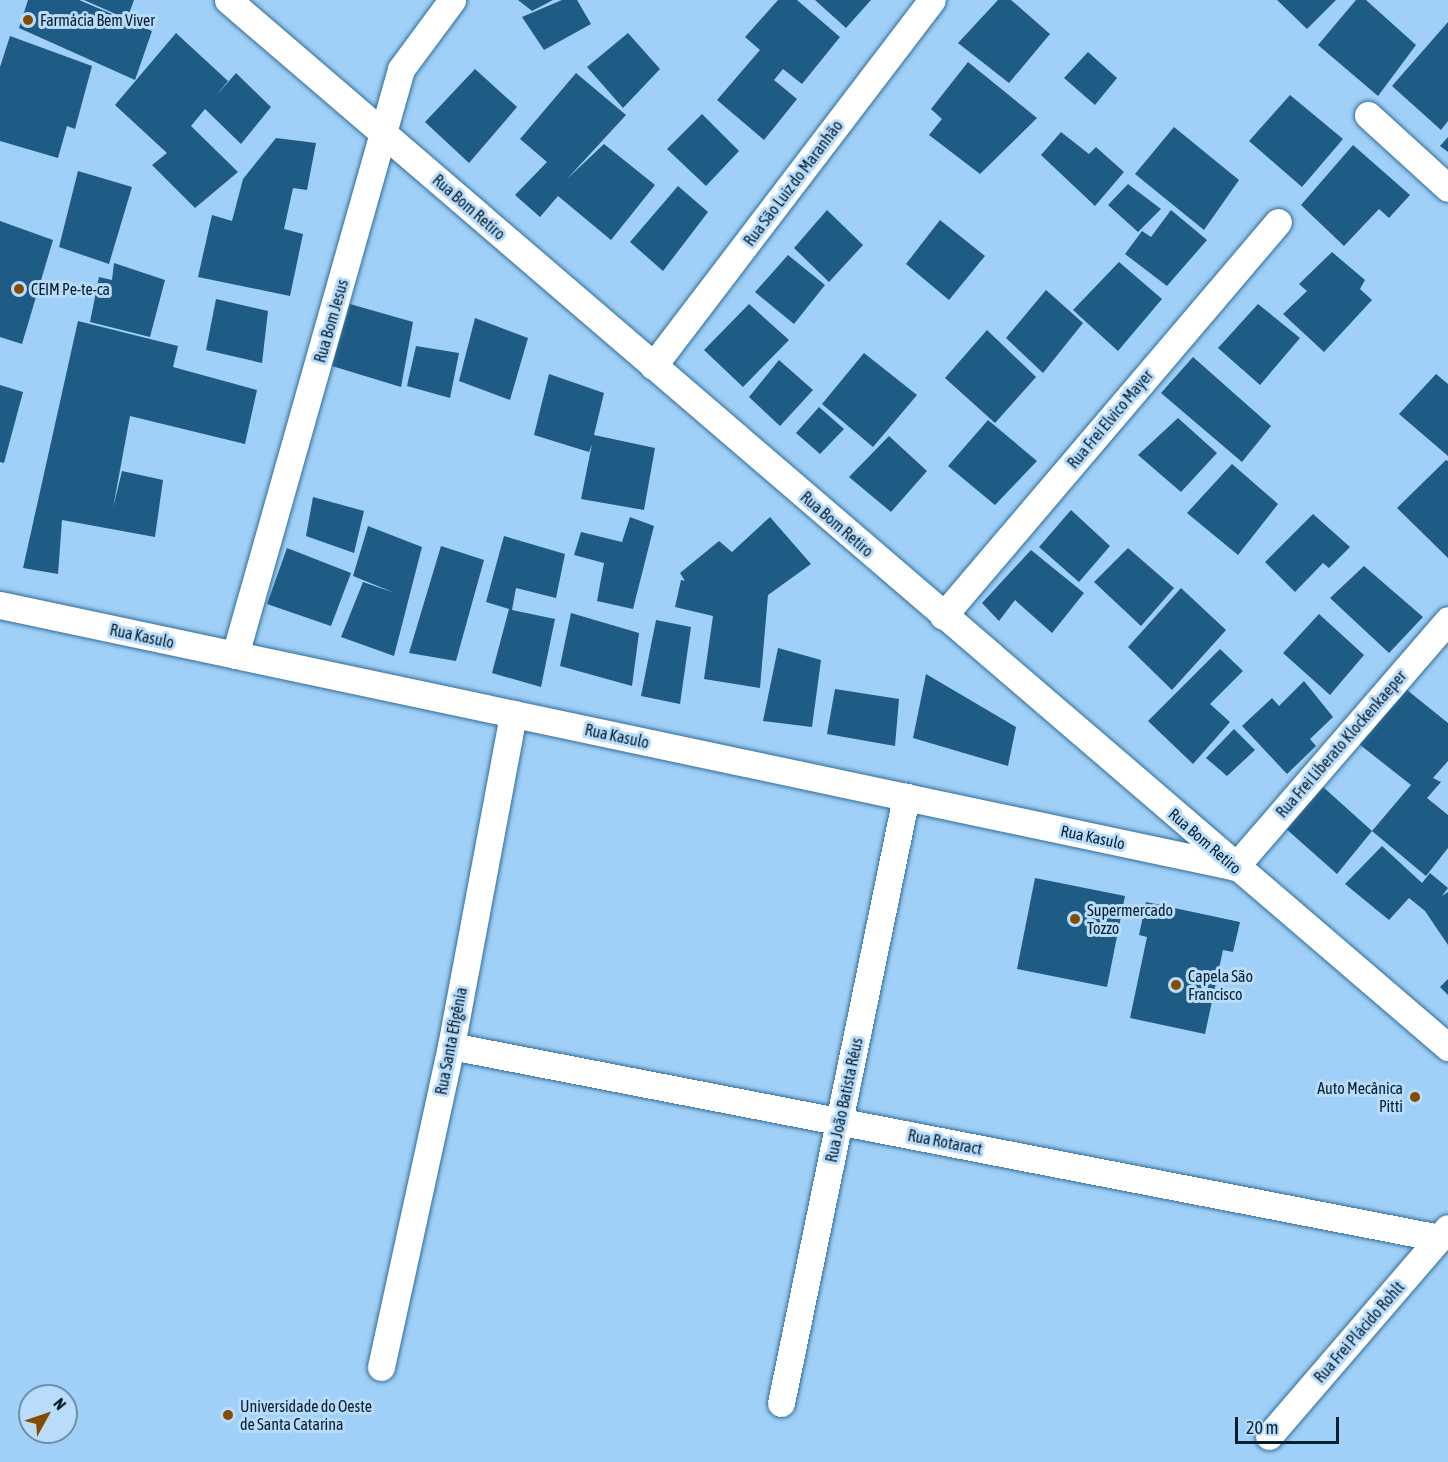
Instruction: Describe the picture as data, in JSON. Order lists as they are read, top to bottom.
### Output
{
  "streets": {
    "street": [
      "Rua São Luiz do Maranhão",
      "Rua Bom Retiro",
      "Rua Bom Jesus",
      "Rua Frei Elvico Mayer",
      "Rua Kasulo",
      "Rua Frei Liberato Klockenkaeper",
      "Rua Santa Efigênia",
      "Rua João Batista Réus",
      "Rua Rotaract",
      "Rua Frei Plácido Rohlt"
    ]
  },
  "crossings": [
    ["Rua São Luiz do Maranhão", "Rua Bom Retiro"],
    ["Rua Bom Retiro", "Rua Bom Jesus"],
    ["Rua Bom Retiro", "Rua Frei Elvico Mayer"],
    ["Rua Bom Retiro", "Rua Kasulo"],
    ["Rua Bom Retiro", "Rua Frei Liberato Klockenkaeper"],
    ["Rua Bom Jesus", "Rua Kasulo"],
    ["Rua Kasulo", "Rua Frei Liberato Klockenkaeper"],
    ["Rua Kasulo", "Rua Santa Efigênia"],
    ["Rua Kasulo", "Rua João Batista Réus"],
    ["Rua Santa Efigênia", "Rua Rotaract"],
    ["Rua João Batista Réus", "Rua Rotaract"],
    ["Rua Rotaract", "Rua Frei Plácido Rohlt"]
  ],
  "places": [
    "Farmácia Bem Viver",
    "CEIM Pe-te-ca",
    "Supermercado Tozzo",
    "Capela São Francisco",
    "Auto Mecânica Pitti",
    "Universidade do Oeste de Santa Catarina"
  ],
  "scale_bar": "20 m",
  "north": "top right"
}
